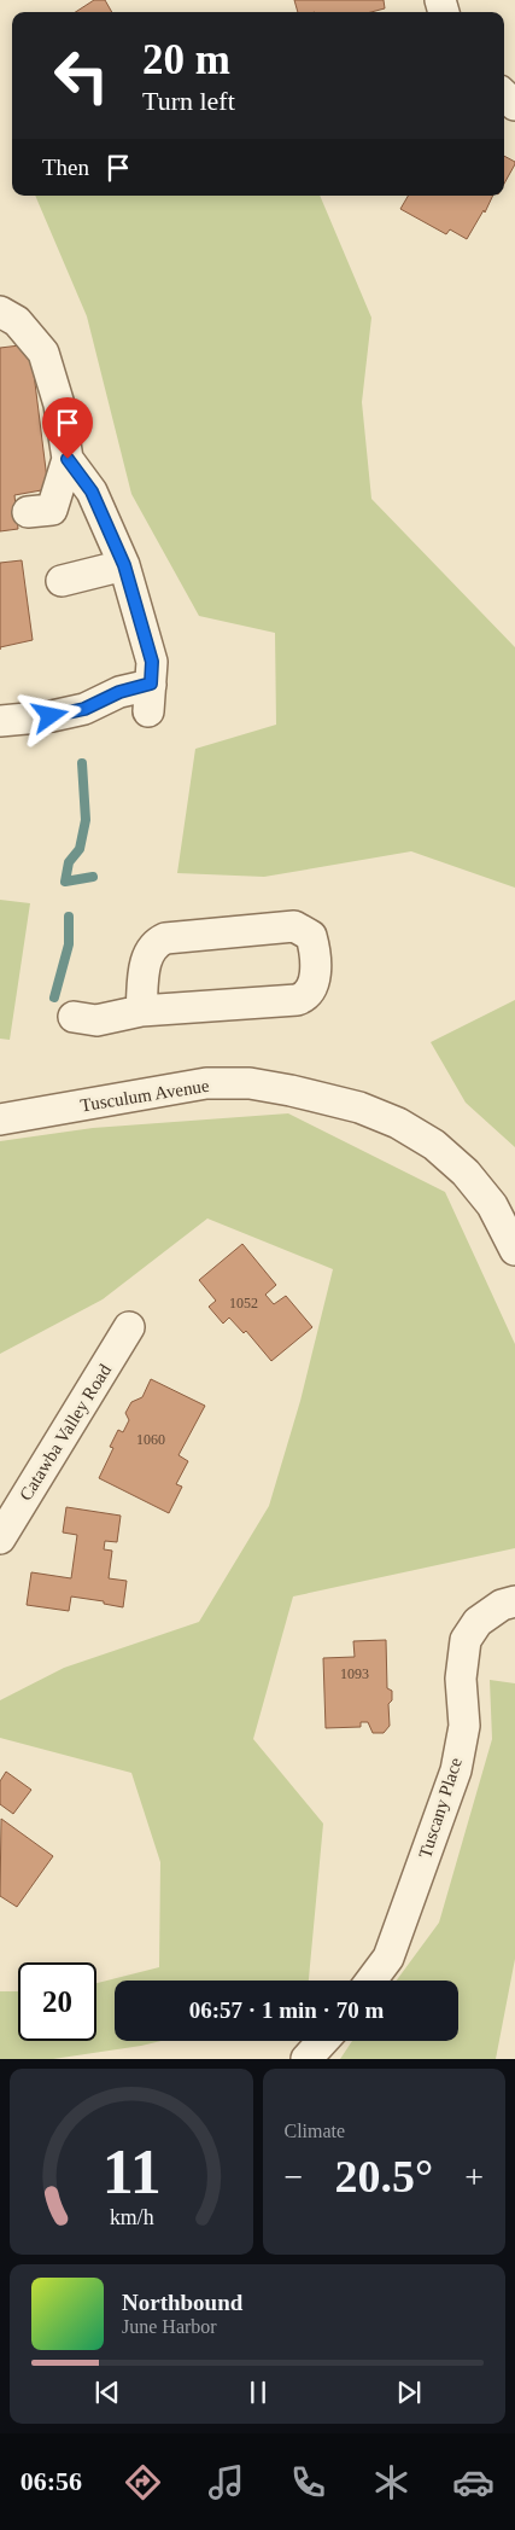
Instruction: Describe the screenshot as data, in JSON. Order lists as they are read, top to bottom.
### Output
{
  "streets": {
    "street": ["Tusculum Avenue", "Catawba Valley Road", "Tuscany Place"]
  },
  "house_numbers": ["1052", "1060", "1093"],
  "page": {
    "turn": ["20 m", "Turn left"],
    "then": "Then",
    "limit": "20",
    "trip": "06:57 · 1 min · 70 m",
    "tile": "Climate",
    "heat": ["−", "20.5°", "+"],
    "song": ["Northbound", "June Harbor"],
    "tabs": "06:56",
    "gauge": ["11", "km/h"]
  }
}
